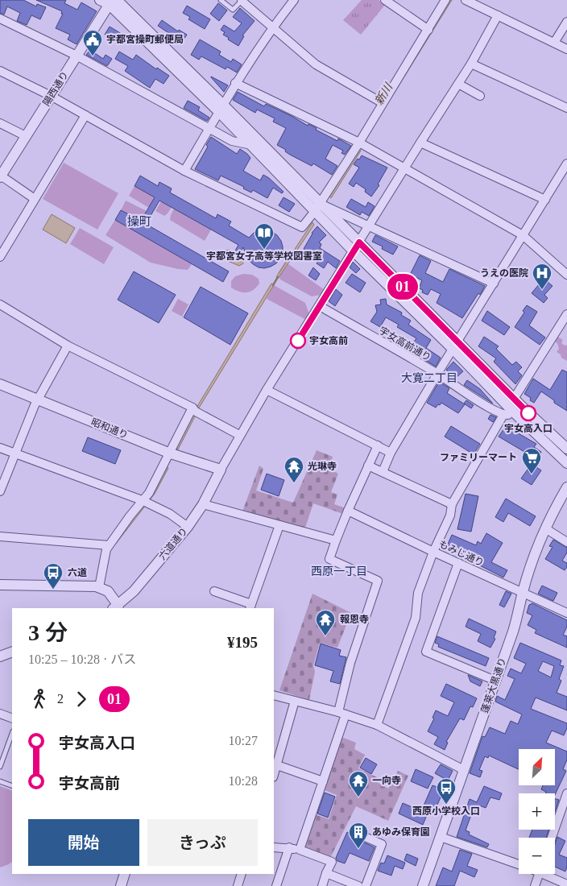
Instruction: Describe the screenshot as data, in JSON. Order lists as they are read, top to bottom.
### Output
{
  "streets": {
    "street": [
      "陽西通り",
      "宇女高前通り",
      "昭和通り",
      "六道通り",
      "もみじ通り",
      "蓬莱大黒通り"
    ]
  },
  "crossings": [
    ["昭和通り", "六道通り"],
    ["もみじ通り", "蓬莱大黒通り"]
  ],
  "districts": ["操町", "大寛二丁目", "西原一丁目"],
  "water": ["新川"],
  "places": {
    "public building": ["宇都宮操町郵便局"],
    "library": ["宇都宮女子高等学校図書室"],
    "hospital": ["うえの医院"],
    "other": ["宇女高前", "宇女高入口"],
    "supermarket": ["ファミリーマート"],
    "temple": ["光琳寺", "報恩寺", "一向寺"],
    "bus stop": ["六道", "西原小学校入口"],
    "building": ["あゆみ保育園"]
  },
  "lines": ["bus line 01"],
  "north": "top right",
  "page": {
    "on_map": "01",
    "heading": ["3 分", "10:25 – 10:28 · バス", "¥195"],
    "legs": ["2", "01"],
    "list": [
      {
        "name": "宇女高入口",
        "value": "10:27"
      },
      {
        "name": "宇女高前",
        "value": "10:28"
      }
    ],
    "map_buttons": ["+", "−"],
    "buttons": ["開始", "きっぷ"]
  }
}
